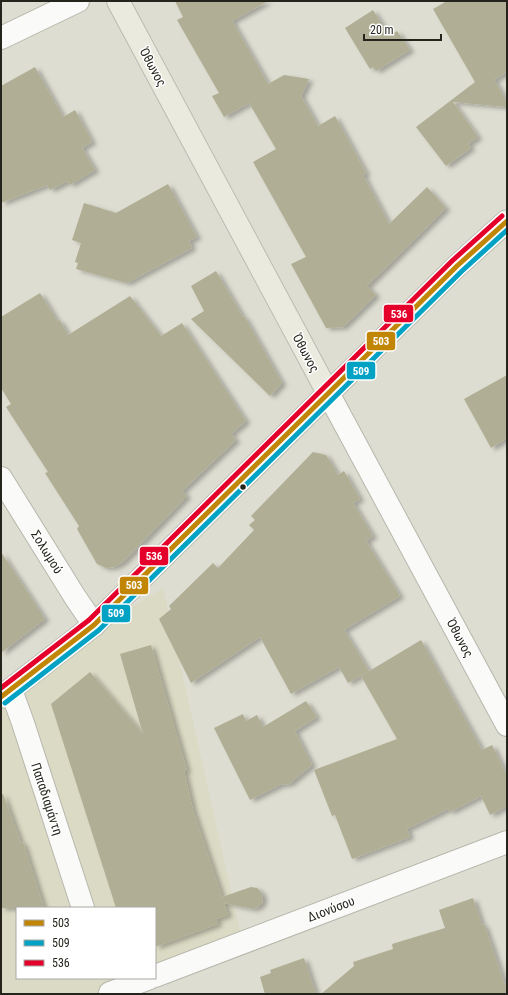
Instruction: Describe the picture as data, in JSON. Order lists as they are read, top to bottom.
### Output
{
  "streets": {
    "main road": ["Όθωνος"],
    "street": ["Σολωμού", "Παπαδιαμάντη", "Διονύσου"]
  },
  "lines": ["transit line 536", "transit line 503", "transit line 509"],
  "legend": ["503", "509", "536"],
  "scale_bar": "20 m"
}
